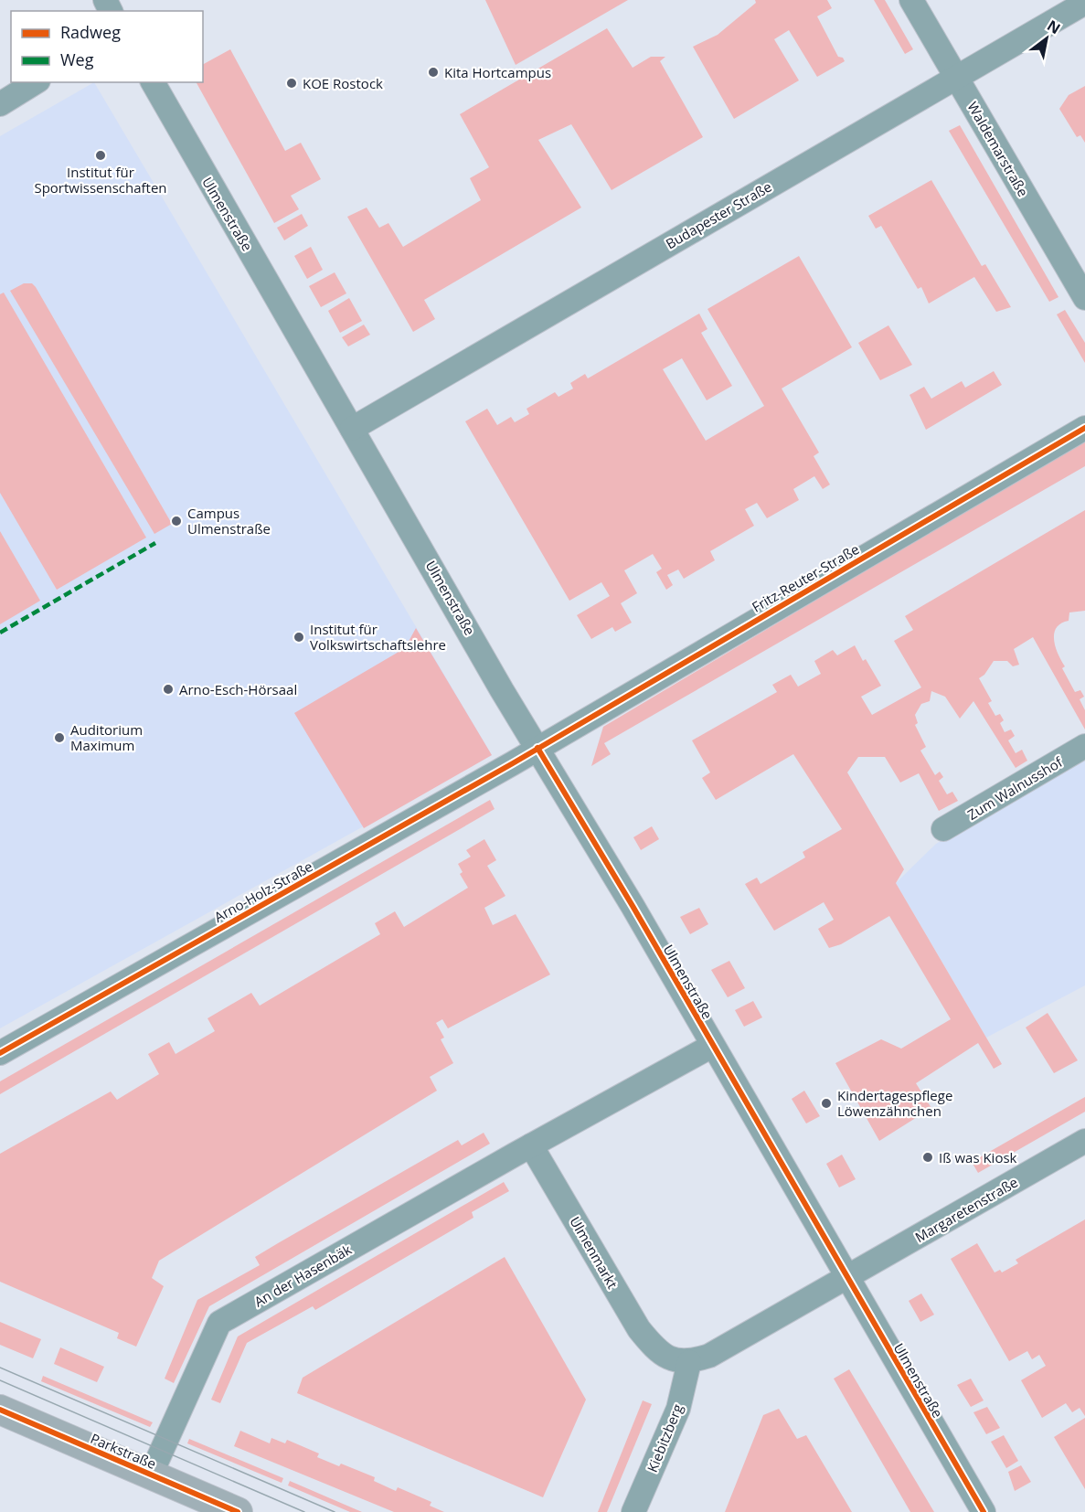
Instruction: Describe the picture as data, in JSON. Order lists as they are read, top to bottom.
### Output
{
  "streets": {
    "main road": ["Parkstraße"],
    "street": [
      "Waldemarstraße",
      "Ulmenstraße",
      "Budapester Straße",
      "Fritz-Reuter-Straße",
      "Zum Walnusshof",
      "Arno-Holz-Straße",
      "Margaretenstraße",
      "Ulmenmarkt",
      "An der Hasenbäk",
      "Kiebitzberg"
    ]
  },
  "crossings": [
    ["Waldemarstraße", "Budapester Straße"],
    ["Ulmenstraße", "Budapester Straße"],
    ["Ulmenstraße", "Fritz-Reuter-Straße"],
    ["Ulmenstraße", "Arno-Holz-Straße"],
    ["Ulmenstraße", "Margaretenstraße"],
    ["Fritz-Reuter-Straße", "Arno-Holz-Straße"],
    ["Ulmenmarkt", "An der Hasenbäk"],
    ["Ulmenmarkt", "Kiebitzberg"],
    ["An der Hasenbäk", "Parkstraße"]
  ],
  "places": [
    "Kita Hortcampus",
    "KOE Rostock",
    "Institut für Sportwissenschaften",
    "Campus Ulmenstraße",
    "Institut für Volkswirtschaftslehre",
    "Arno-Esch-Hörsaal",
    "Auditorium Maximum",
    "Kindertagespflege Löwenzähnchen",
    "Iß was Kiosk"
  ],
  "legend": ["Radweg", "Weg"],
  "north": "top right"
}
